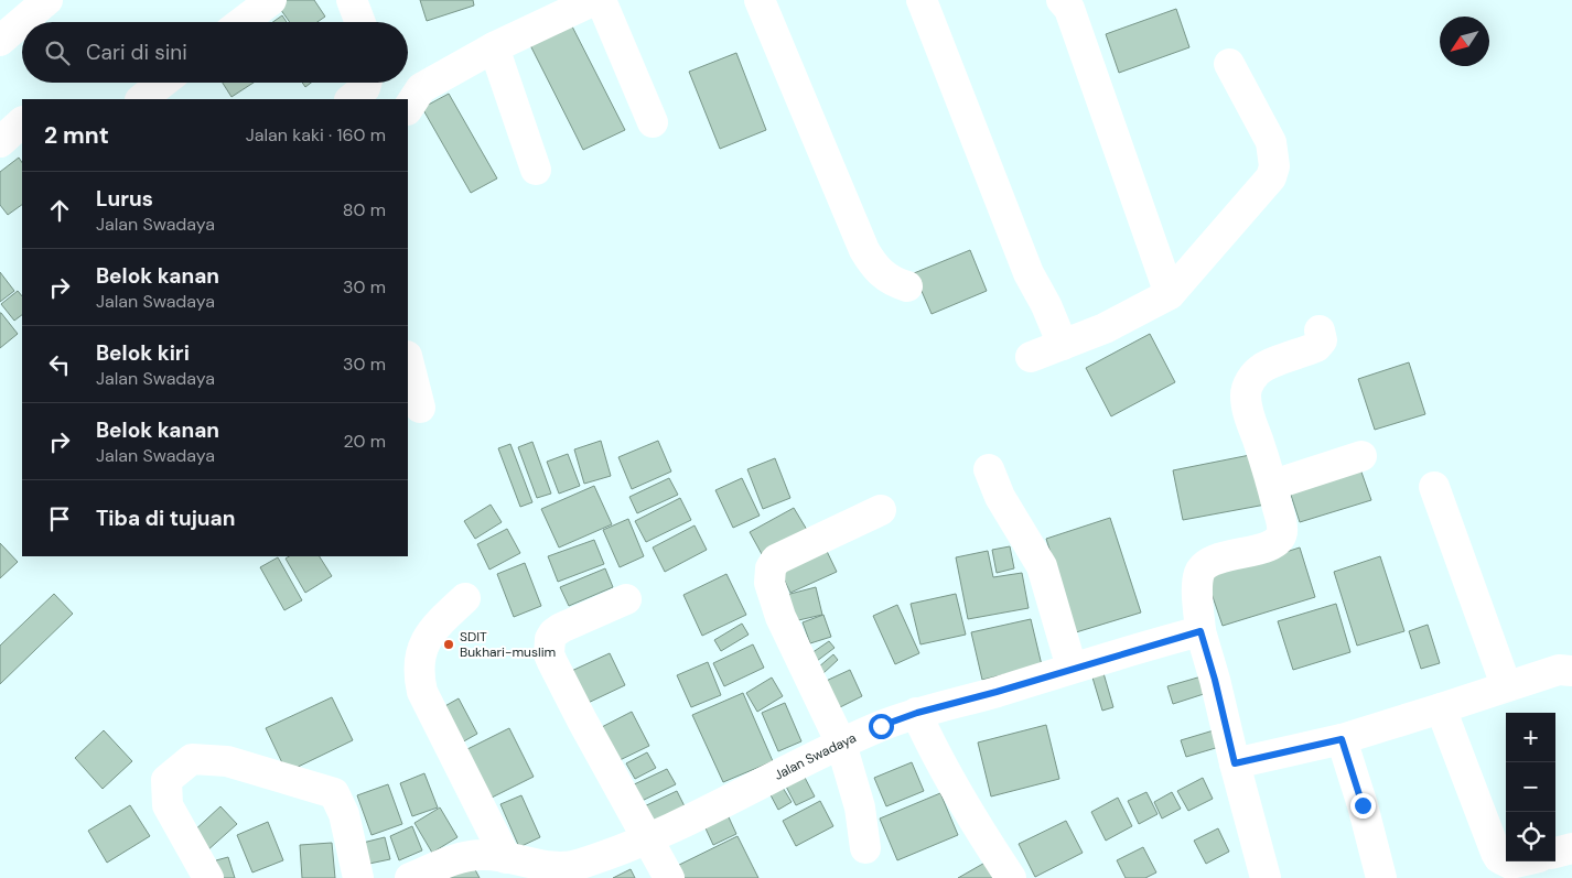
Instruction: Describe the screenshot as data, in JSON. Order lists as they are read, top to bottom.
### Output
{
  "streets": {
    "street": ["Jalan Swadaya"]
  },
  "places": ["SDIT Bukhari-muslim"],
  "north": "bottom left",
  "page": {
    "search": "Cari di sini",
    "heading": ["2 mnt", "Jalan kaki · 160 m"],
    "list": [
      ["Lurus", "Jalan Swadaya", "80 m"],
      ["Belok kanan", "Jalan Swadaya", "30 m"],
      ["Belok kiri", "Jalan Swadaya", "30 m"],
      ["Belok kanan", "Jalan Swadaya", "20 m"],
      "Tiba di tujuan"
    ],
    "map_buttons": ["+", "−"]
  }
}
